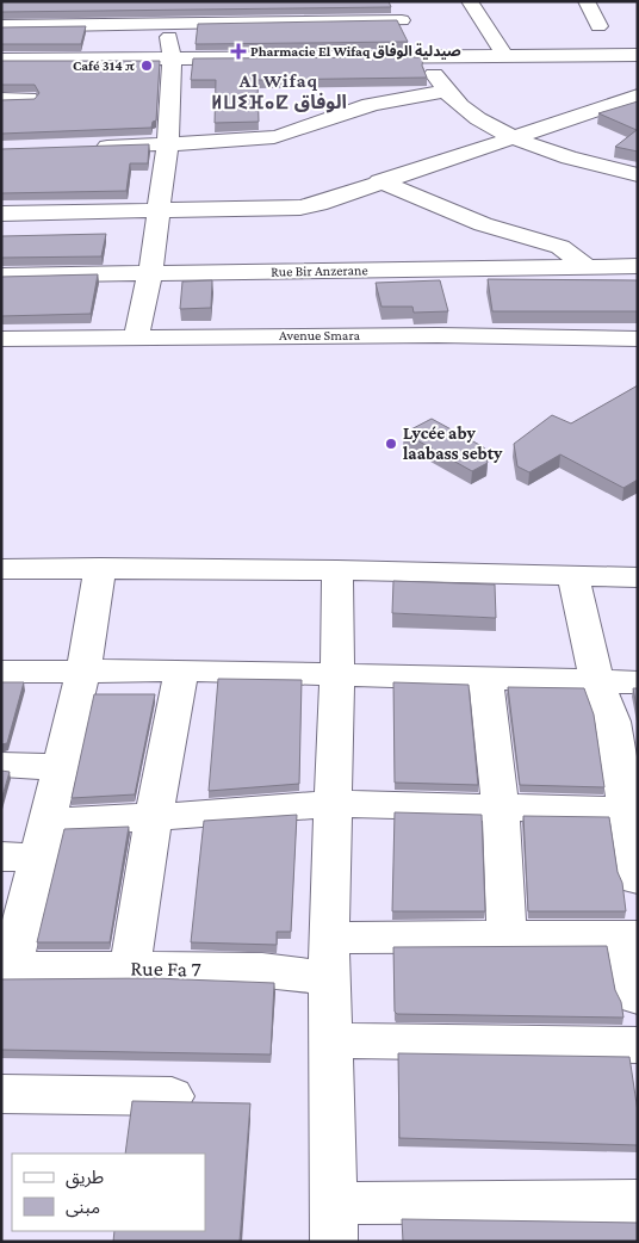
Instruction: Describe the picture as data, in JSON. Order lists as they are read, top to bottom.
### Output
{
  "streets": {
    "street": ["Rue Bir Anzerane", "Avenue Smara", "Rue Fa 7"]
  },
  "districts": ["Al Wifaq ⵍⵡⵉⴼⴰⵇ الوفاق"],
  "places": {
    "health": ["Pharmacie El Wifaq صيدلية الوفاق"],
    "other": ["Café 314 π", "Lycée aby laabass sebty"]
  },
  "legend": ["طريق", "مبنى"]
}
